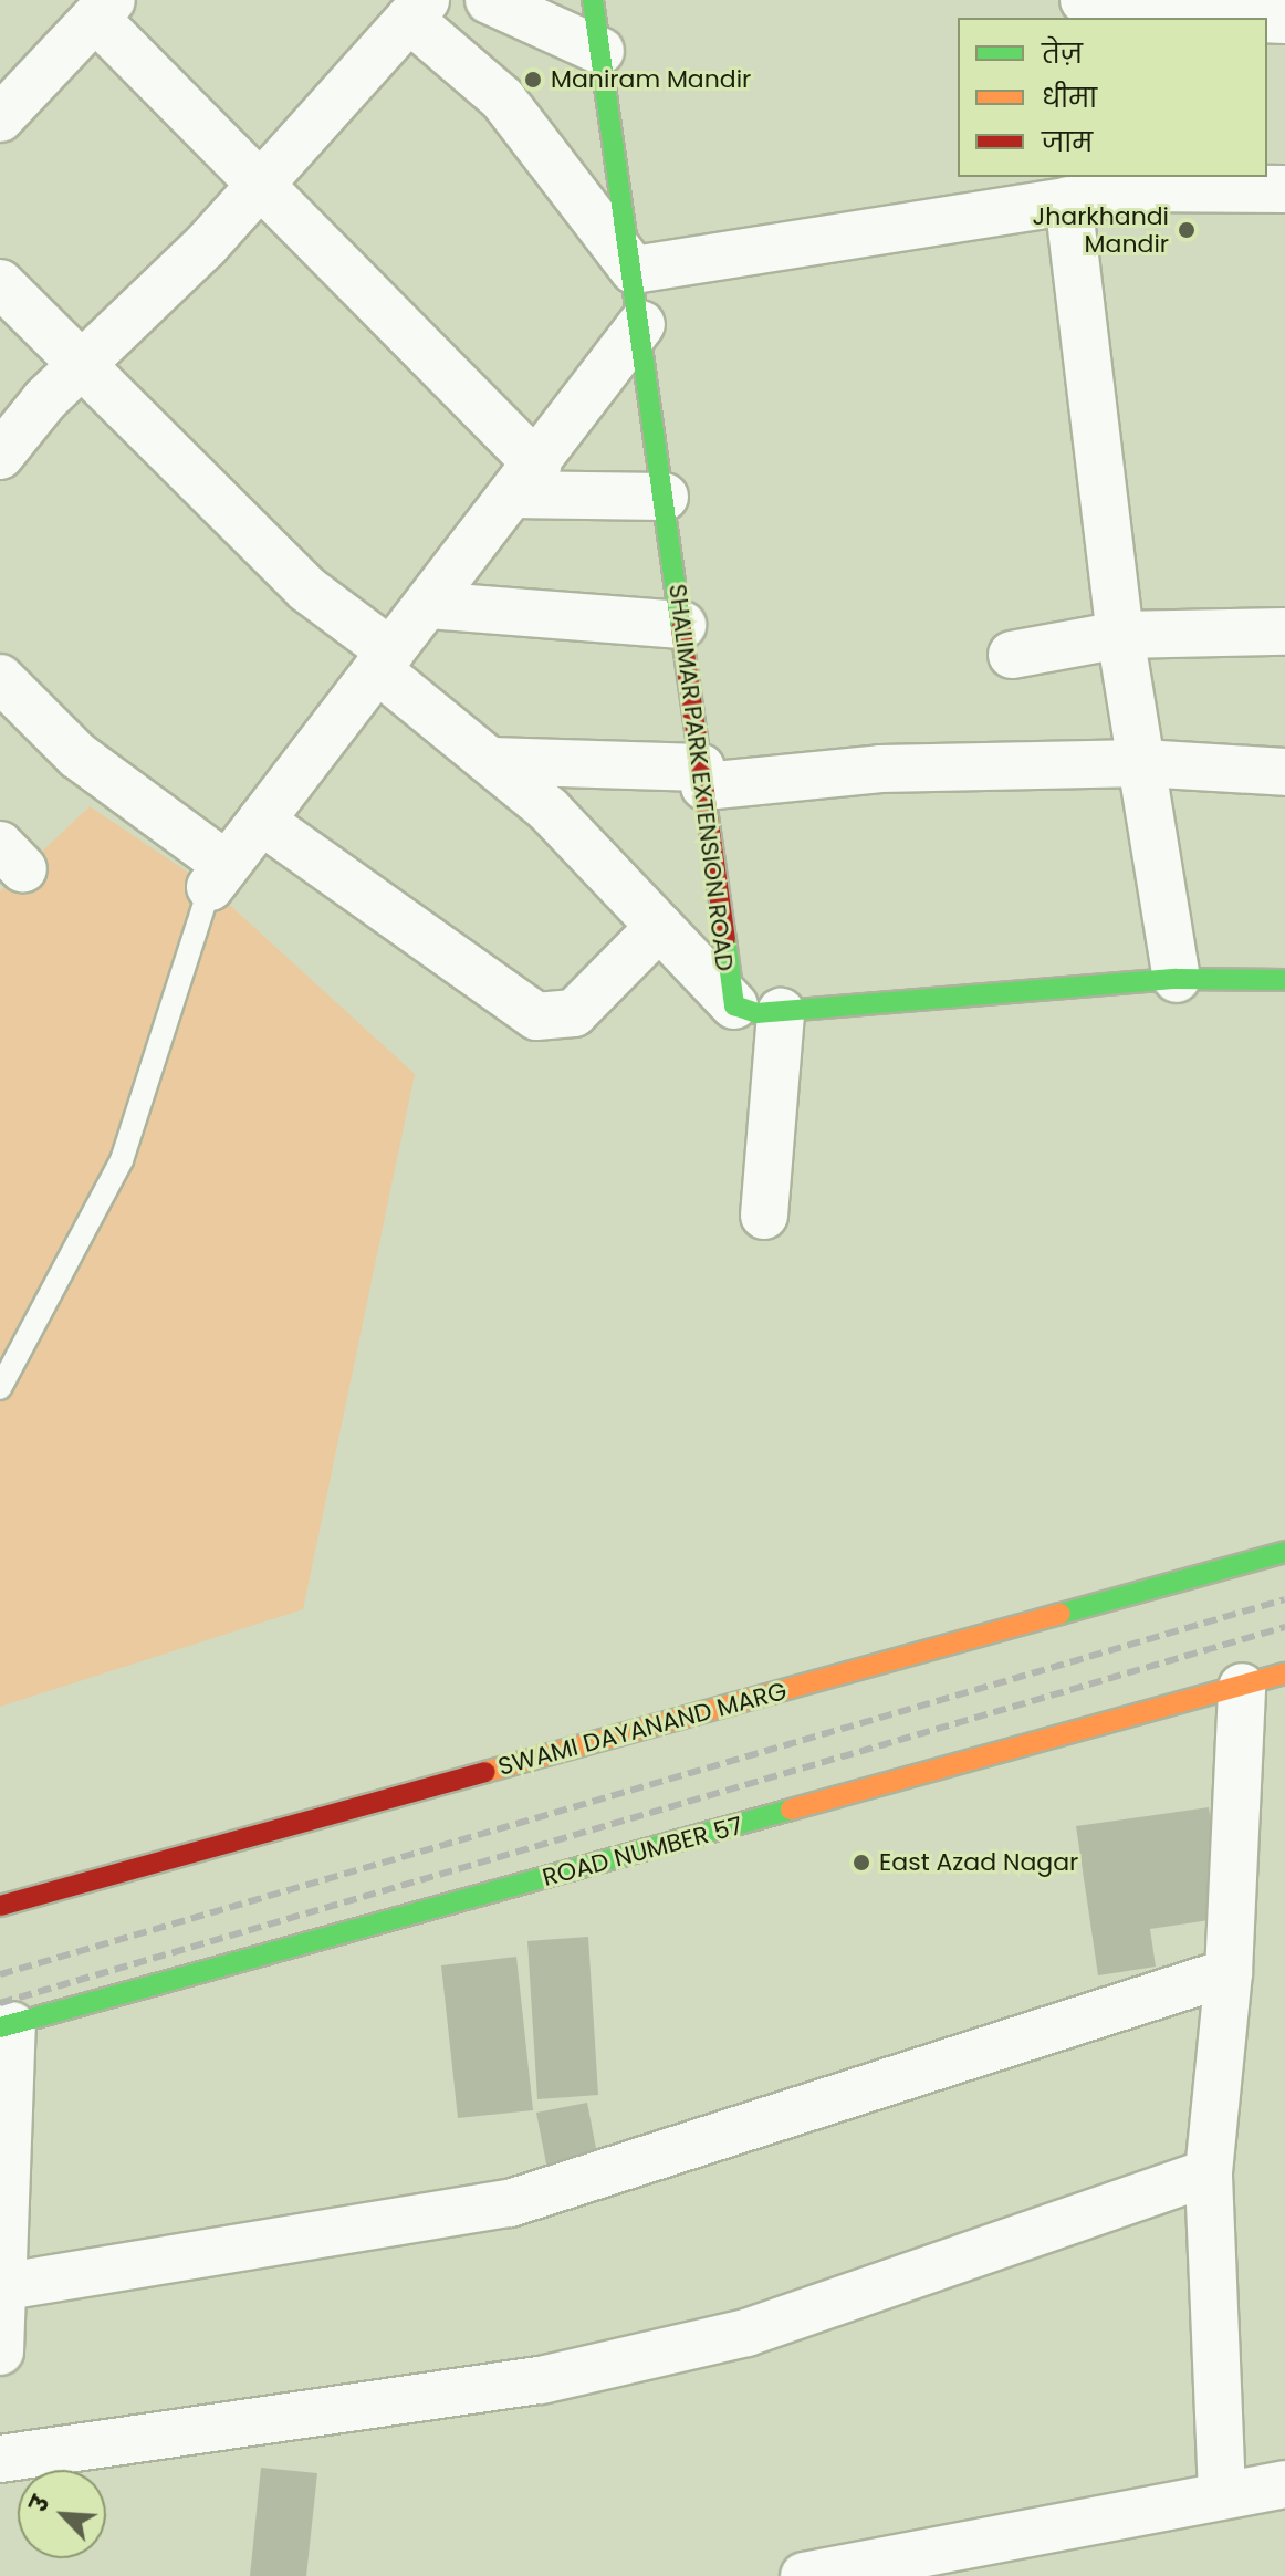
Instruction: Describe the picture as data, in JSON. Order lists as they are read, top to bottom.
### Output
{
  "streets": {
    "main road": ["SHALIMAR PARK EXTENSION ROAD", "SWAMI DAYANAND MARG", "ROAD NUMBER 57"]
  },
  "places": ["Maniram Mandir", "Jharkhandi Mandir", "East Azad Nagar"],
  "legend": ["तेज़", "धीमा", "जाम"],
  "north": "top left"
}
